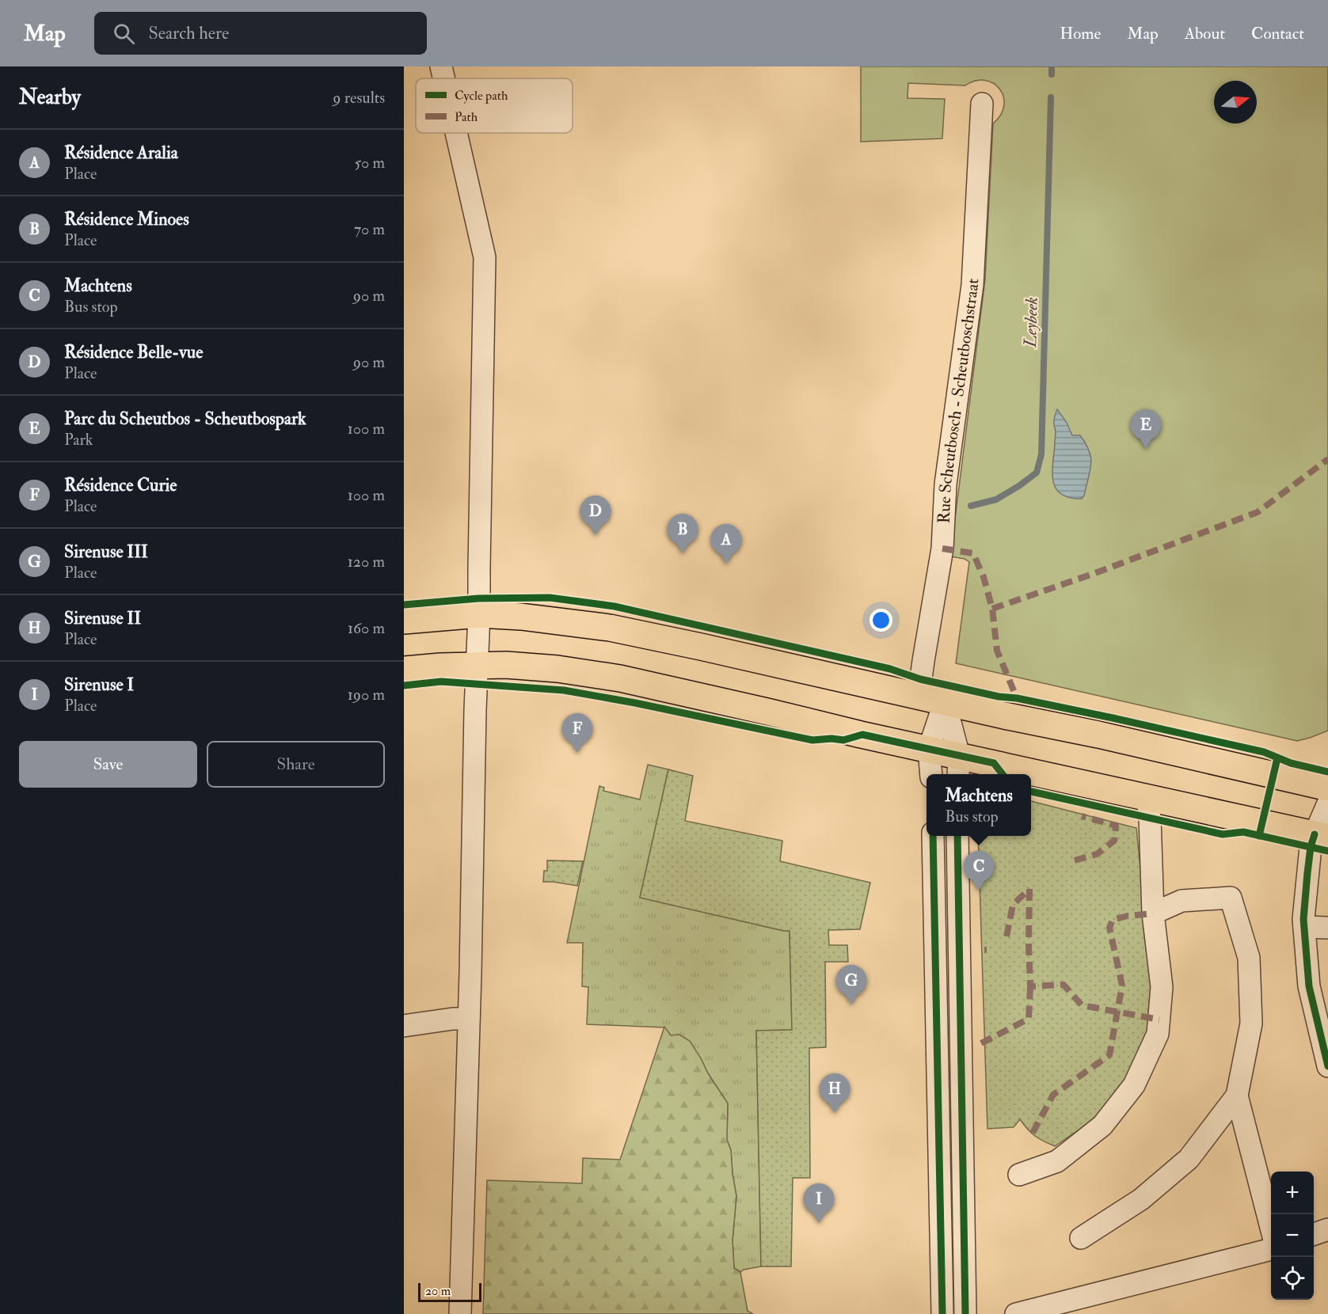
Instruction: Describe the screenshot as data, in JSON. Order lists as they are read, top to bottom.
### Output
{
  "streets": {
    "street": ["Rue Scheutbosch - Scheutboschstraat"]
  },
  "water": ["Leybeek"],
  "legend": ["Cycle path", "Path"],
  "scale_bar": "20 m",
  "north": "right",
  "page": {
    "header": "Map",
    "search": "Search here",
    "nav": [
      "Home",
      "Map",
      "About",
      "Contact"
    ],
    "heading": ["Nearby", "9 results"],
    "list": [
      {
        "mark": "A",
        "name": "Résidence Aralia",
        "note": "Place",
        "value": "50 m"
      },
      {
        "mark": "B",
        "name": "Résidence Minoes",
        "note": "Place",
        "value": "70 m"
      },
      {
        "mark": "C",
        "name": "Machtens",
        "note": "Bus stop",
        "value": "90 m"
      },
      {
        "mark": "D",
        "name": "Résidence Belle-vue",
        "note": "Place",
        "value": "90 m"
      },
      {
        "mark": "E",
        "name": "Parc du Scheutbos - Scheutbospark",
        "note": "Park",
        "value": "100 m"
      },
      {
        "mark": "F",
        "name": "Résidence Curie",
        "note": "Place",
        "value": "100 m"
      },
      {
        "mark": "G",
        "name": "Sirenuse III",
        "note": "Place",
        "value": "120 m"
      },
      {
        "mark": "H",
        "name": "Sirenuse II",
        "note": "Place",
        "value": "160 m"
      },
      {
        "mark": "I",
        "name": "Sirenuse I",
        "note": "Place",
        "value": "190 m"
      }
    ],
    "pins": [
      "E",
      "D",
      "B",
      "A",
      "F",
      "C",
      "G",
      "H",
      "I"
    ],
    "buttons": ["Save", "Share"],
    "popup": ["Machtens", "Bus stop"],
    "map_buttons": ["+", "−"],
    "scale": "20 m"
  }
}
